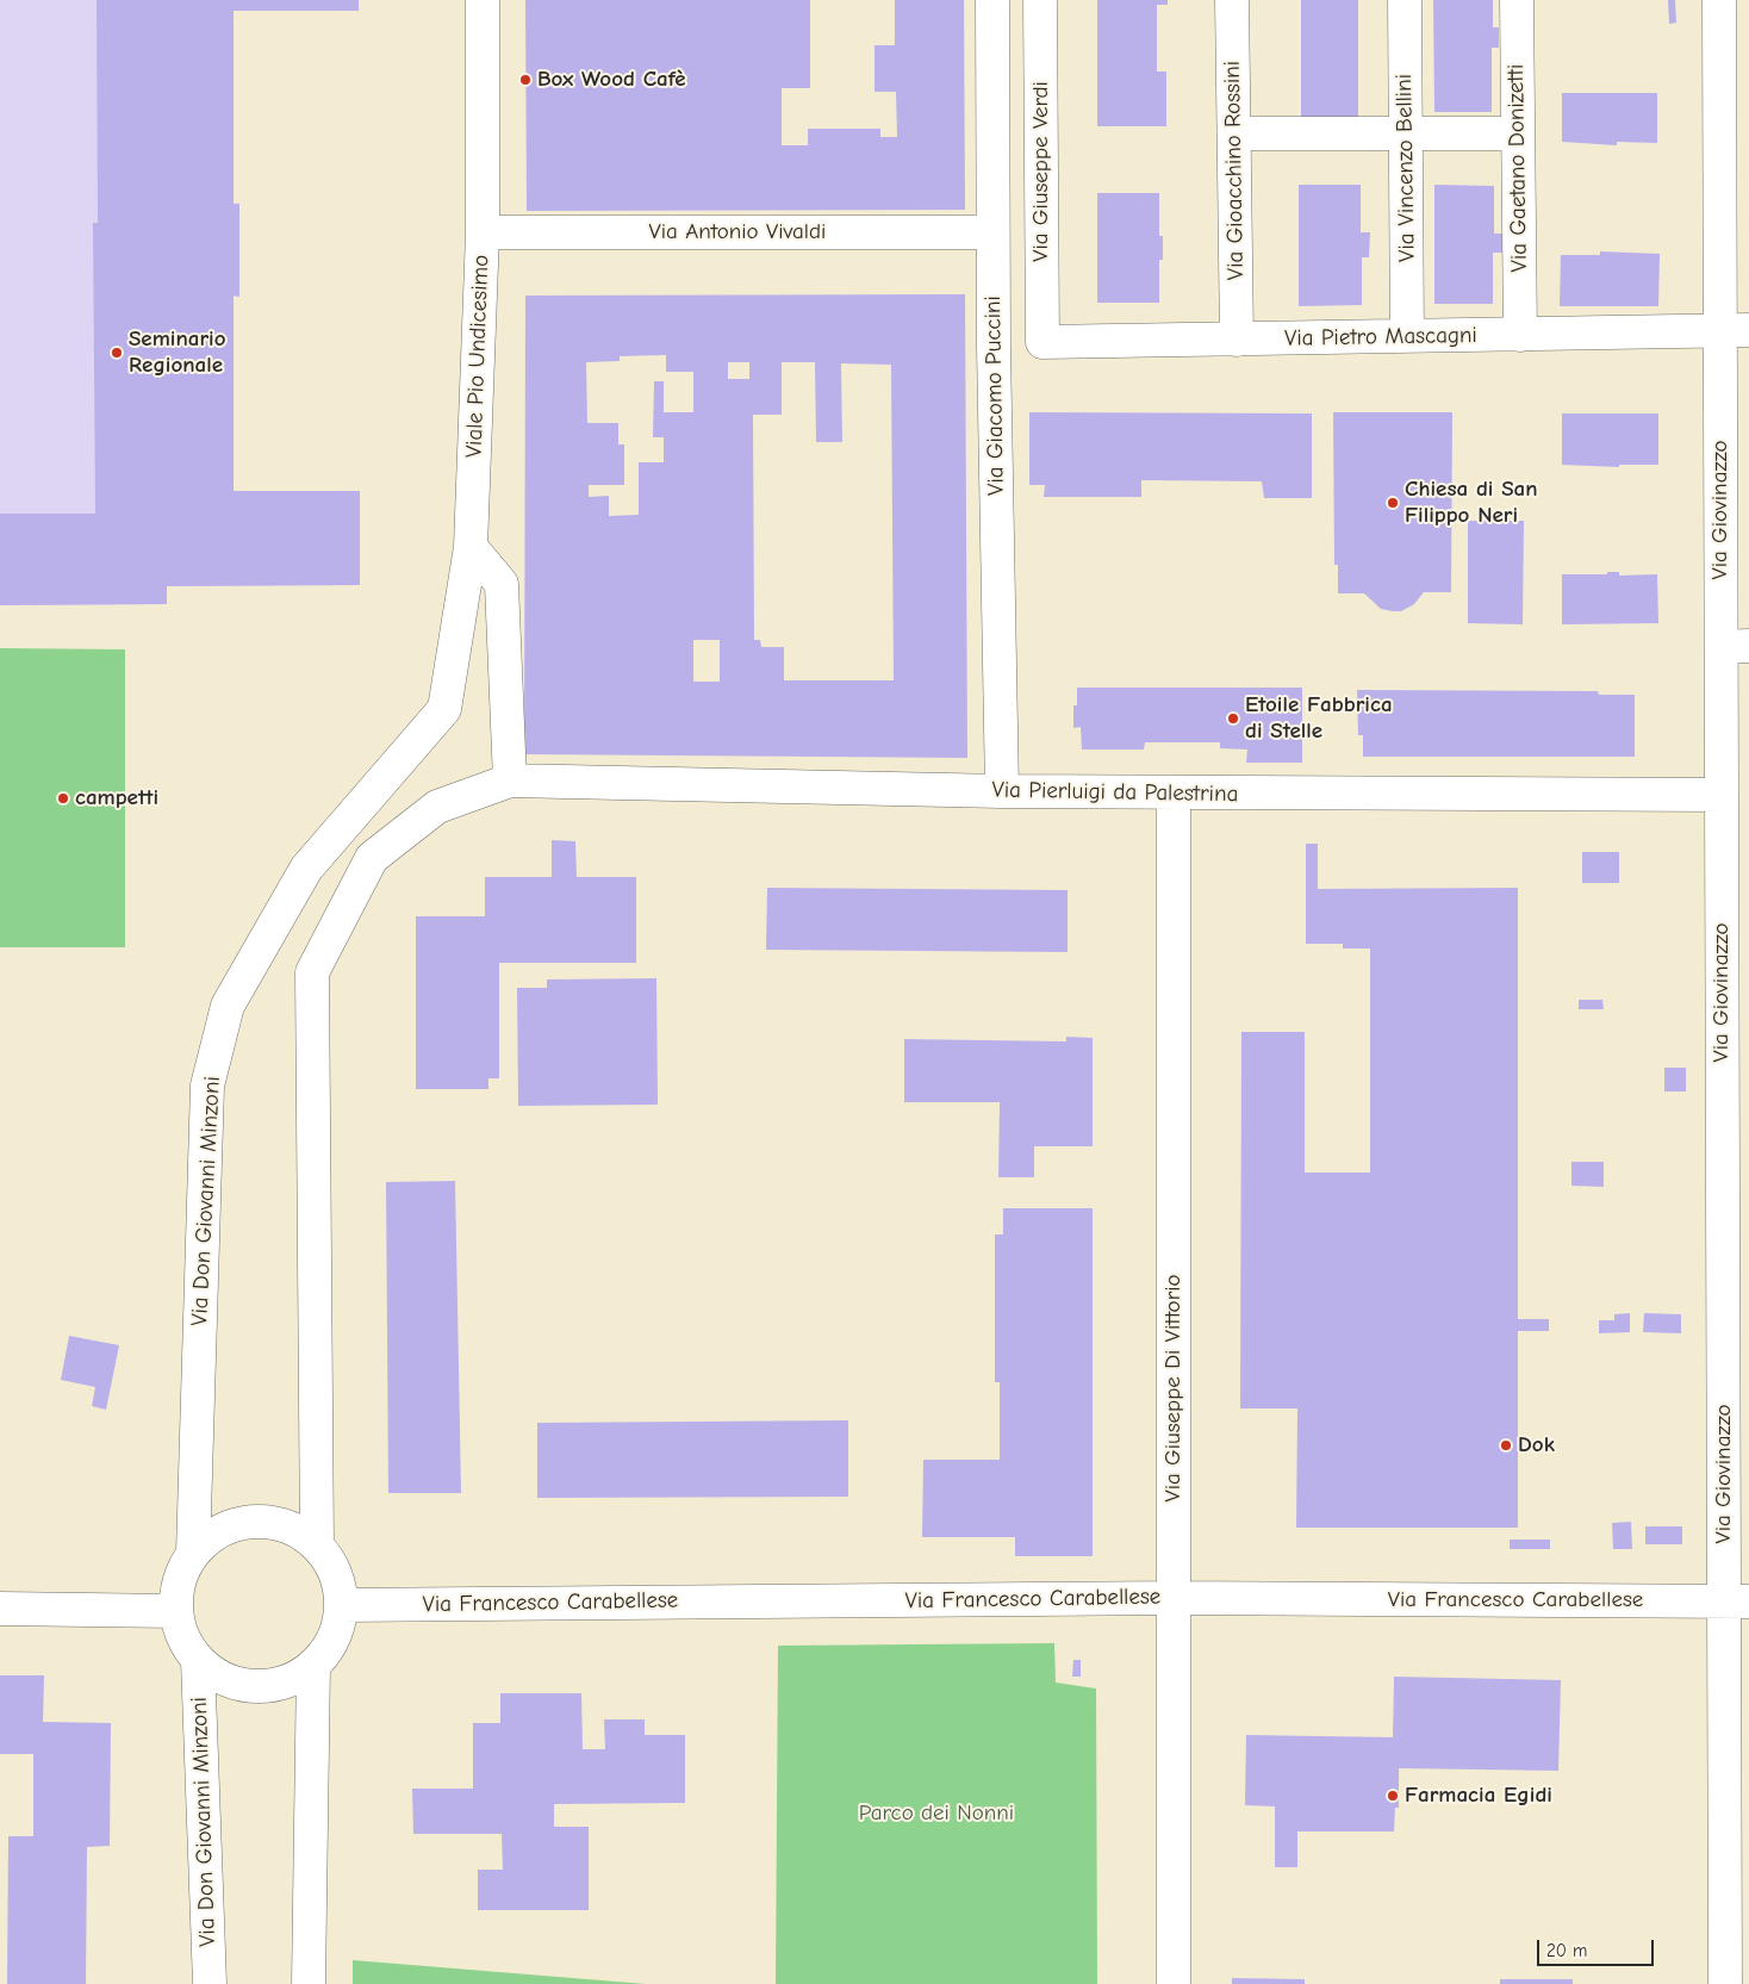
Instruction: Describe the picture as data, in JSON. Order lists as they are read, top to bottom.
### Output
{
  "streets": {
    "street": [
      "Via Vincenzo Bellini",
      "Via Gaetano Donizetti",
      "Via Gioacchino Rossini",
      "Via Giuseppe Verdi",
      "Via Antonio Vivaldi",
      "Via Pietro Mascagni",
      "Viale Pio Undicesimo",
      "Via Giacomo Puccini",
      "Via Giovinazzo",
      "Via Pierluigi da Palestrina",
      "Via Don Giovanni Minzoni",
      "Via Giuseppe Di Vittorio",
      "Via Francesco Carabellese"
    ]
  },
  "crossings": [
    ["Via Vincenzo Bellini", "Via Pietro Mascagni"],
    ["Via Gaetano Donizetti", "Via Pietro Mascagni"],
    ["Via Gioacchino Rossini", "Via Pietro Mascagni"],
    ["Via Giuseppe Verdi", "Via Pietro Mascagni"],
    ["Via Antonio Vivaldi", "Viale Pio Undicesimo"],
    ["Via Antonio Vivaldi", "Via Giacomo Puccini"],
    ["Via Pietro Mascagni", "Via Giovinazzo"],
    ["Viale Pio Undicesimo", "Via Don Giovanni Minzoni"],
    ["Via Giacomo Puccini", "Via Pierluigi da Palestrina"],
    ["Via Giovinazzo", "Via Pierluigi da Palestrina"],
    ["Via Giovinazzo", "Via Francesco Carabellese"],
    ["Via Pierluigi da Palestrina", "Via Giuseppe Di Vittorio"],
    ["Via Don Giovanni Minzoni", "Via Francesco Carabellese"],
    ["Via Giuseppe Di Vittorio", "Via Francesco Carabellese"]
  ],
  "parks": ["Parco dei Nonni"],
  "places": [
    "Box Wood Cafè",
    "Seminario Regionale",
    "Chiesa di San Filippo Neri",
    "Etoile Fabbrica di Stelle",
    "campetti",
    "Dok",
    "Farmacia Egidi"
  ],
  "scale_bar": "20 m"
}
